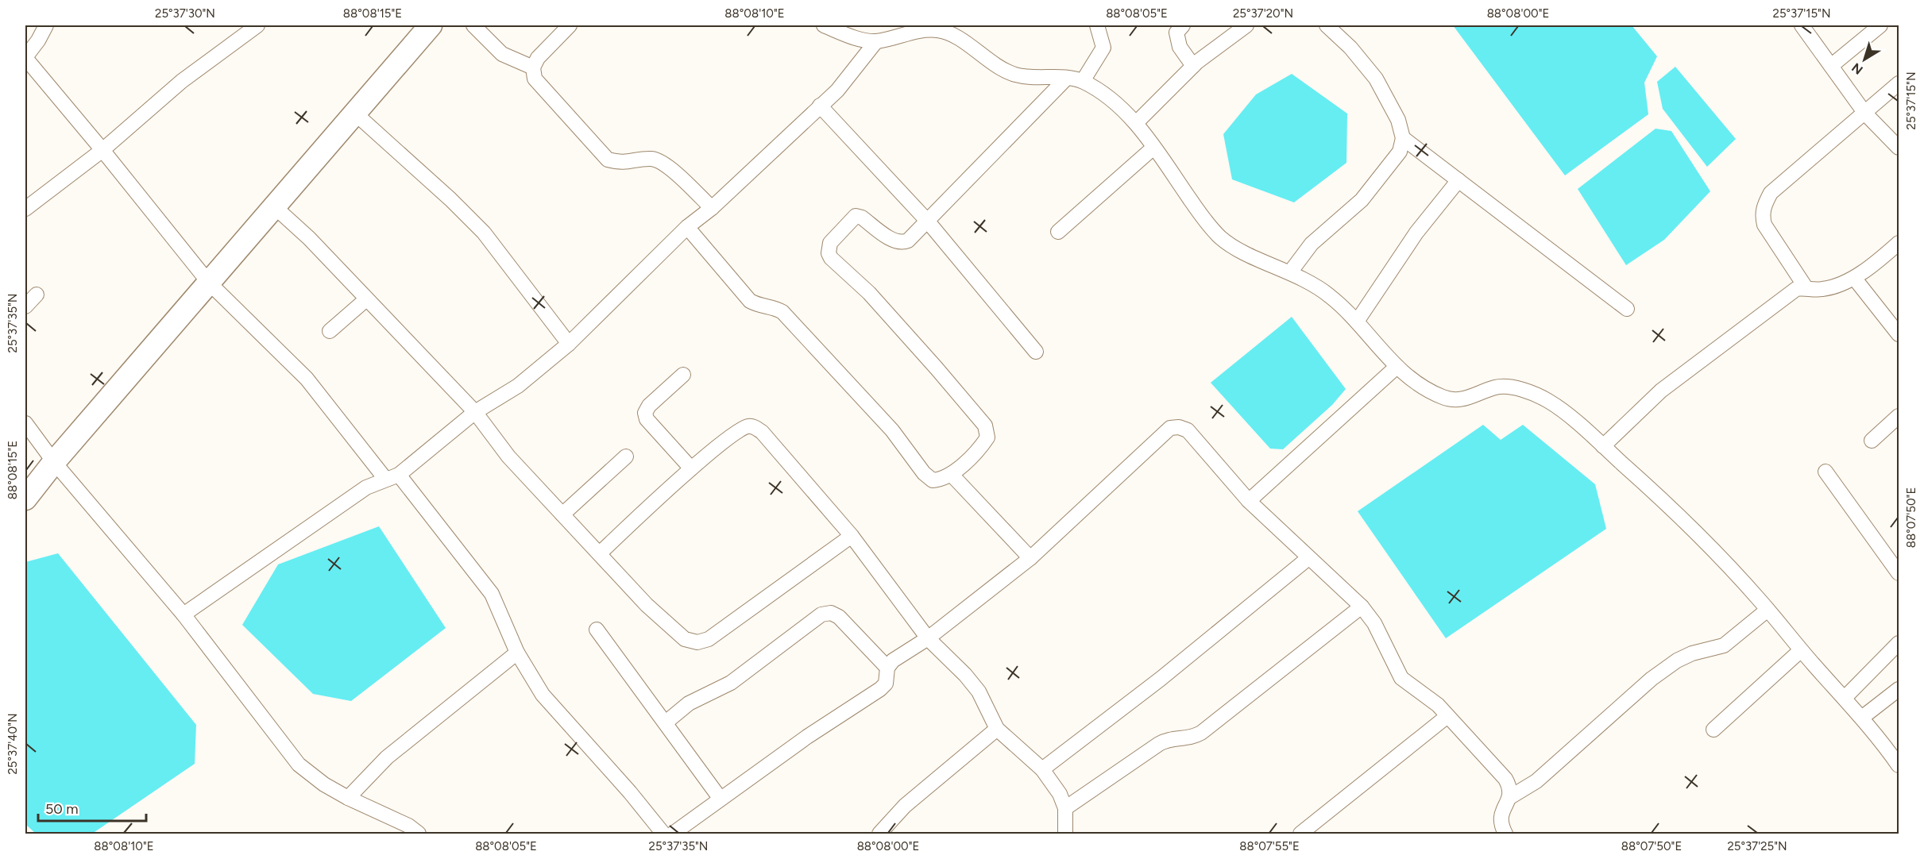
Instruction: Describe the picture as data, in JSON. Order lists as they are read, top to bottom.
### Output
{
  "scale_bar": "50 m",
  "north": "bottom left",
  "coordinates": [
    "25°37'30\"N",
    "88°08'15\"E",
    "88°08'10\"E",
    "88°08'05\"E",
    "25°37'20\"N",
    "88°08'00\"E",
    "25°37'15\"N",
    "25°37'35\"N",
    "88°07'50\"E",
    "25°37'40\"N",
    "88°07'55\"E",
    "25°37'25\"N"
  ]
}
